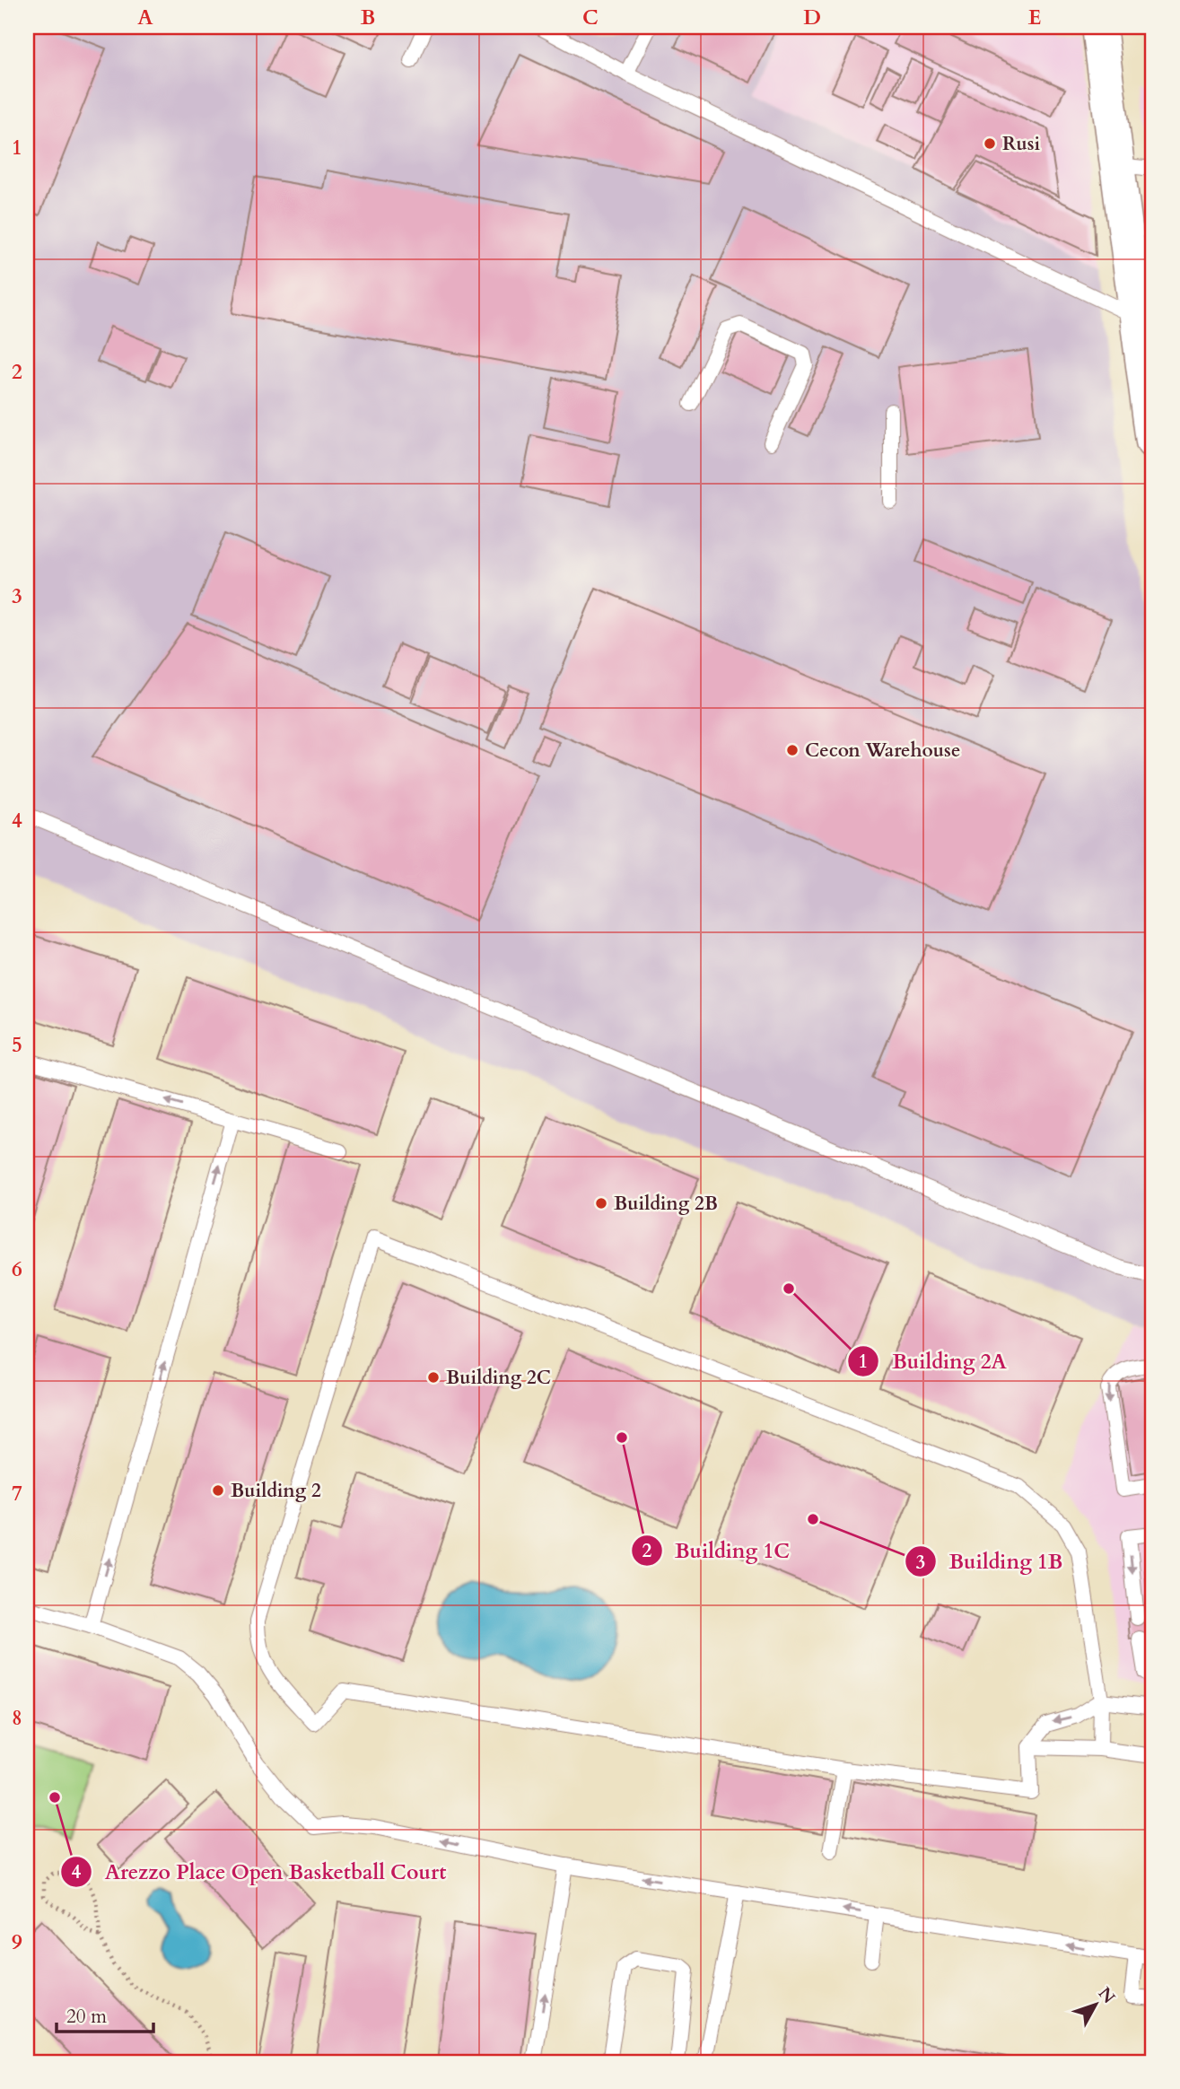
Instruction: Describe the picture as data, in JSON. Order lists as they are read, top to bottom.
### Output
{
  "places": [
    "Rusi",
    "Cecon Warehouse",
    "Building 2B",
    "Building 2A",
    "Building 2C",
    "Building 1C",
    "Building 2",
    "Building 1B",
    "Arezzo Place Open Basketball Court"
  ],
  "scale_bar": "20 m",
  "north": "top right",
  "grid": {
    "columns": [
      "A",
      "B",
      "C",
      "D",
      "E"
    ],
    "rows": [
      "1",
      "2",
      "3",
      "4",
      "5",
      "6",
      "7",
      "8",
      "9"
    ]
  }
}
